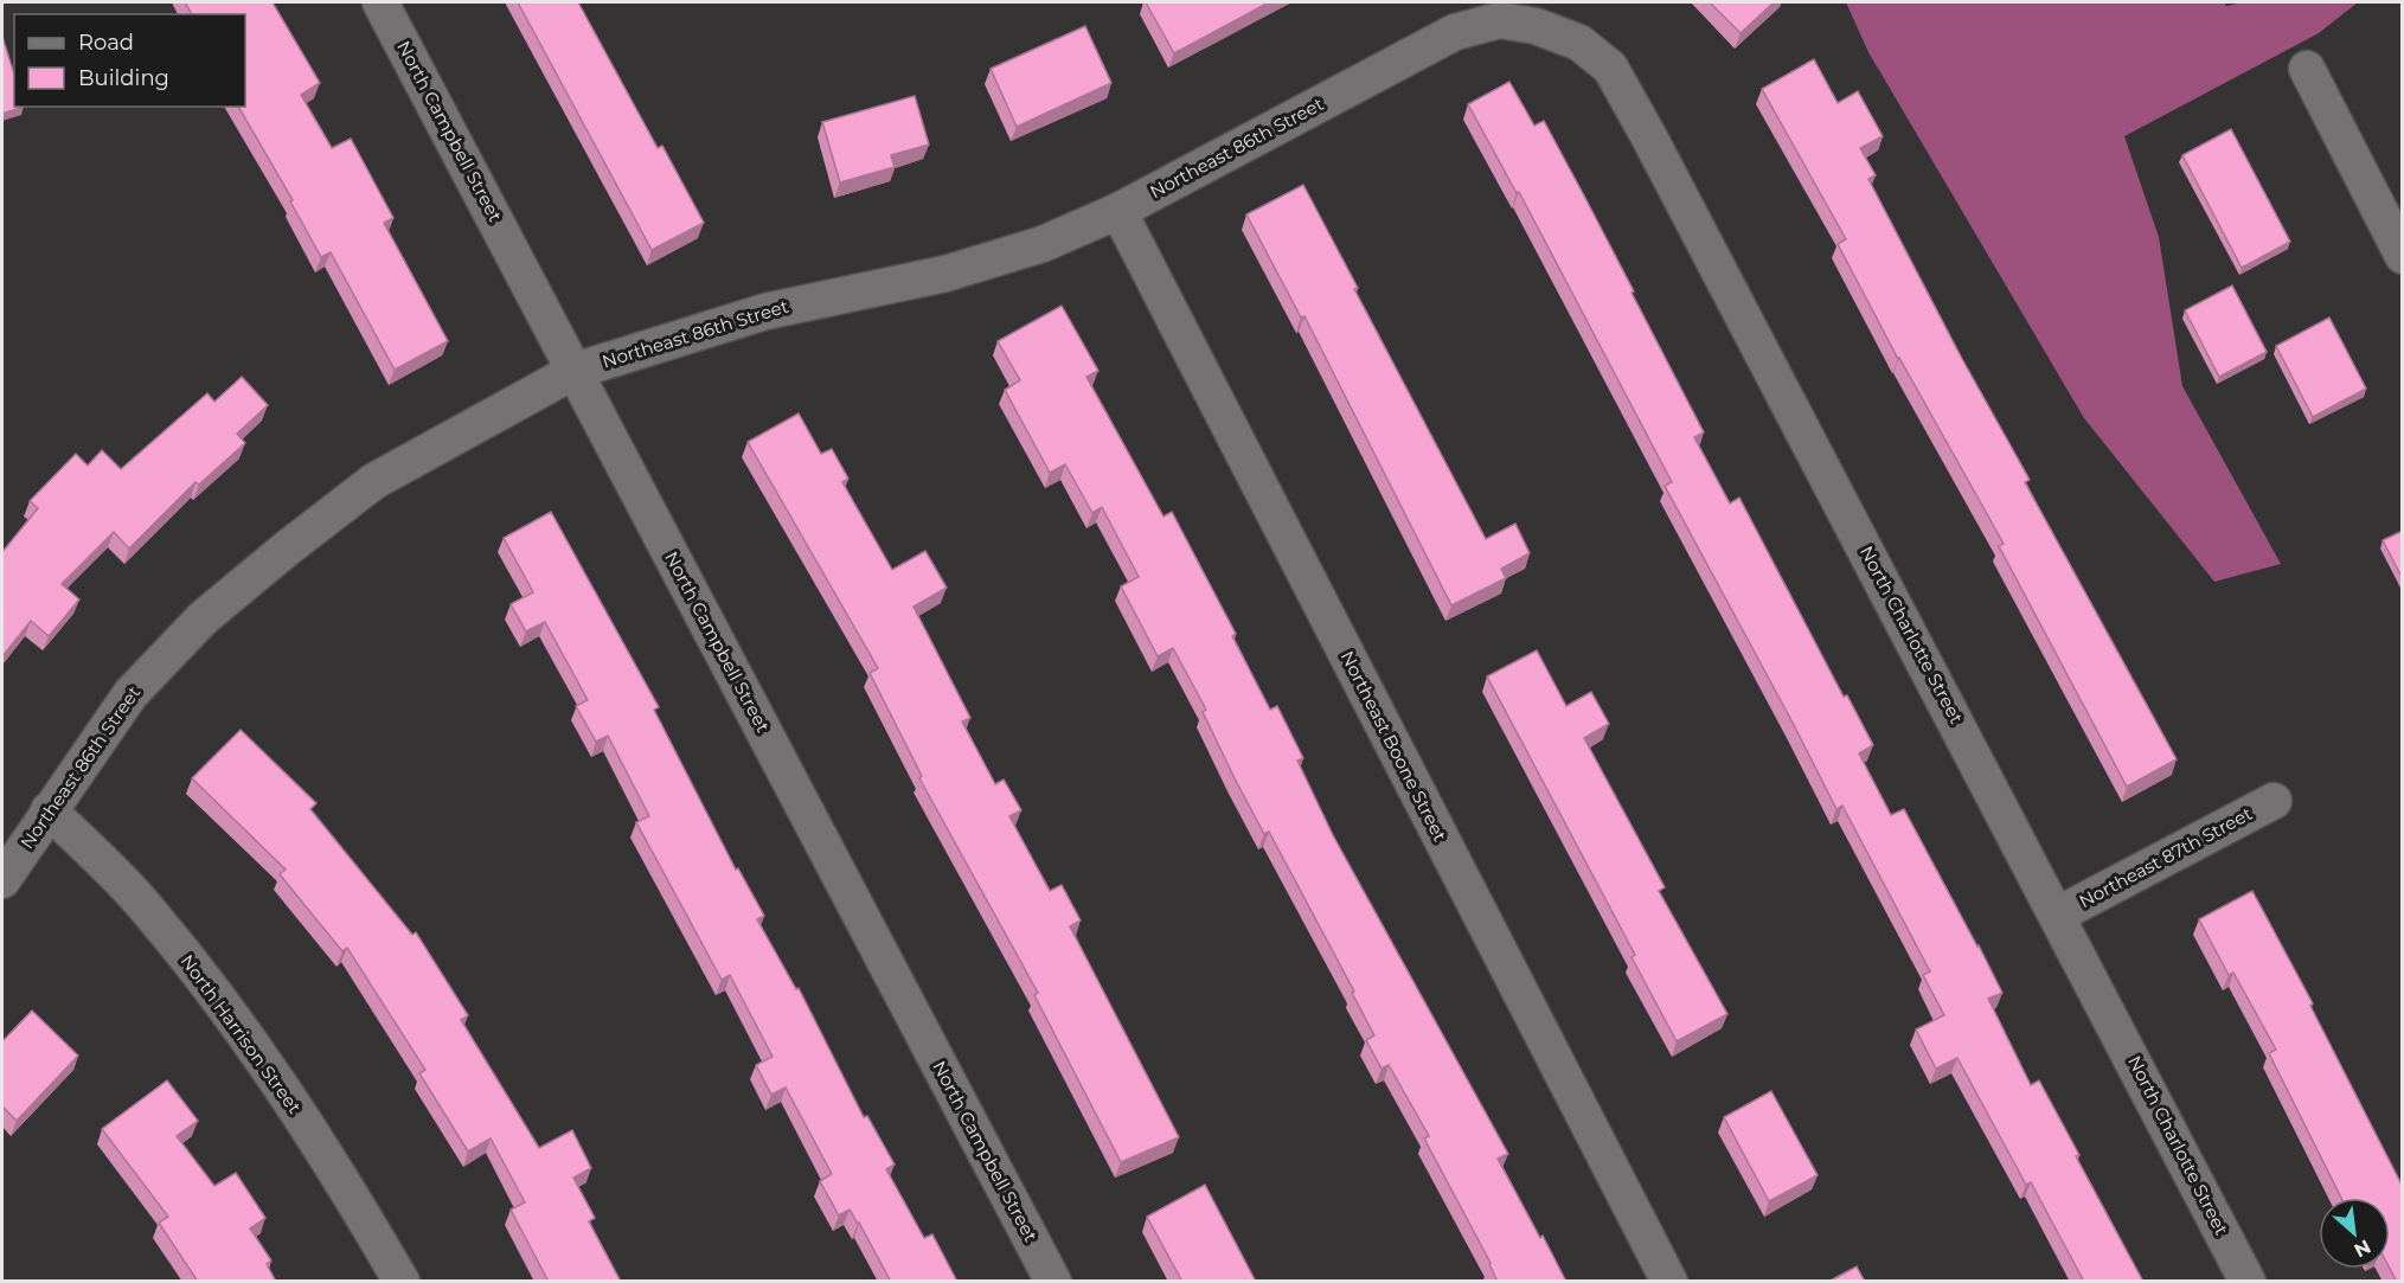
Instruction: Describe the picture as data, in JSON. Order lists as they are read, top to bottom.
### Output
{
  "streets": {
    "street": [
      "North Campbell Street",
      "Northeast 86th Street",
      "North Charlotte Street",
      "Northeast Boone Street",
      "Northeast 87th Street",
      "North Harrison Street"
    ]
  },
  "crossings": [
    ["North Campbell Street", "Northeast 86th Street"],
    ["Northeast 86th Street", "North Charlotte Street"],
    ["Northeast 86th Street", "Northeast Boone Street"],
    ["Northeast 86th Street", "North Harrison Street"],
    ["North Charlotte Street", "Northeast 87th Street"]
  ],
  "legend": ["Road", "Building"],
  "north": "bottom right"
}
